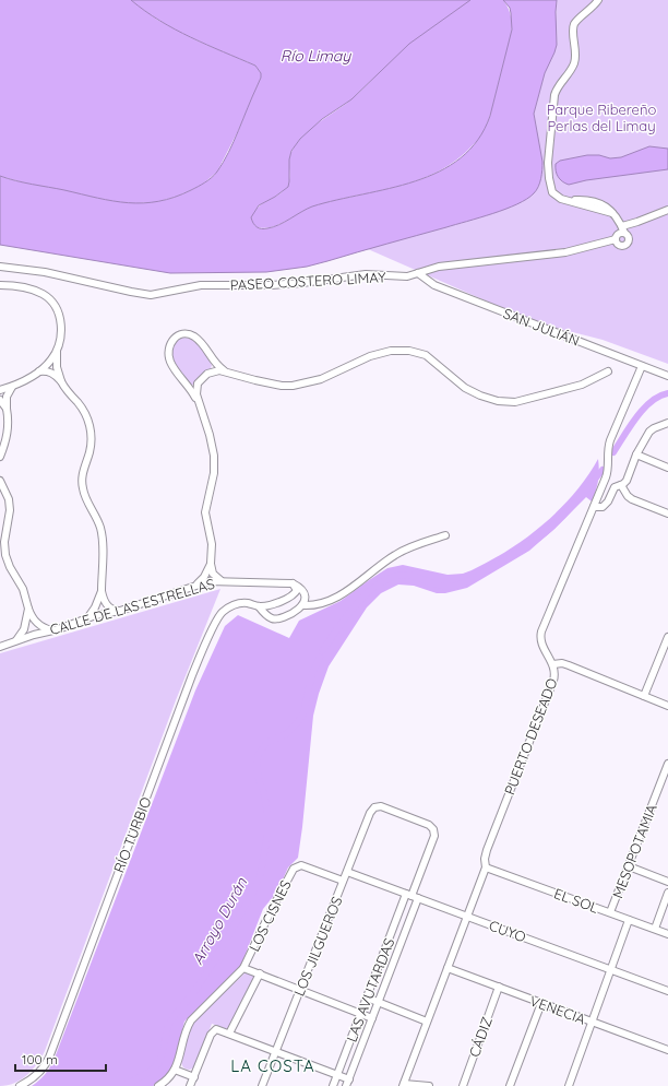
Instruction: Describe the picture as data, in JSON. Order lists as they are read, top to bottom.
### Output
{
  "streets": {
    "street": [
      "PASEO COSTERO LIMAY",
      "SAN JULIÁN",
      "CALLE DE LAS ESTRELLAS",
      "PUERTO DESEADO",
      "RÍO TURBIO",
      "MESOPOTAMIA",
      "EL SOL",
      "LOS CISNES",
      "CUYO",
      "LOS JILGUEROS",
      "LAS AVUTARDAS",
      "VENECIA",
      "CÁDIZ"
    ]
  },
  "crossings": [
    ["PASEO COSTERO LIMAY", "SAN JULIÁN"],
    ["SAN JULIÁN", "PUERTO DESEADO"],
    ["PUERTO DESEADO", "EL SOL"],
    ["PUERTO DESEADO", "CUYO"],
    ["PUERTO DESEADO", "VENECIA"],
    ["MESOPOTAMIA", "EL SOL"],
    ["LOS CISNES", "LOS JILGUEROS"],
    ["CUYO", "LOS JILGUEROS"],
    ["CUYO", "LAS AVUTARDAS"],
    ["LOS JILGUEROS", "LAS AVUTARDAS"],
    ["VENECIA", "CÁDIZ"]
  ],
  "districts": ["LA COSTA"],
  "water": ["Río Limay", "Arroyo Durán"],
  "parks": ["Parque Ribereño Perlas del Limay"],
  "scale_bar": "100 m"
}
